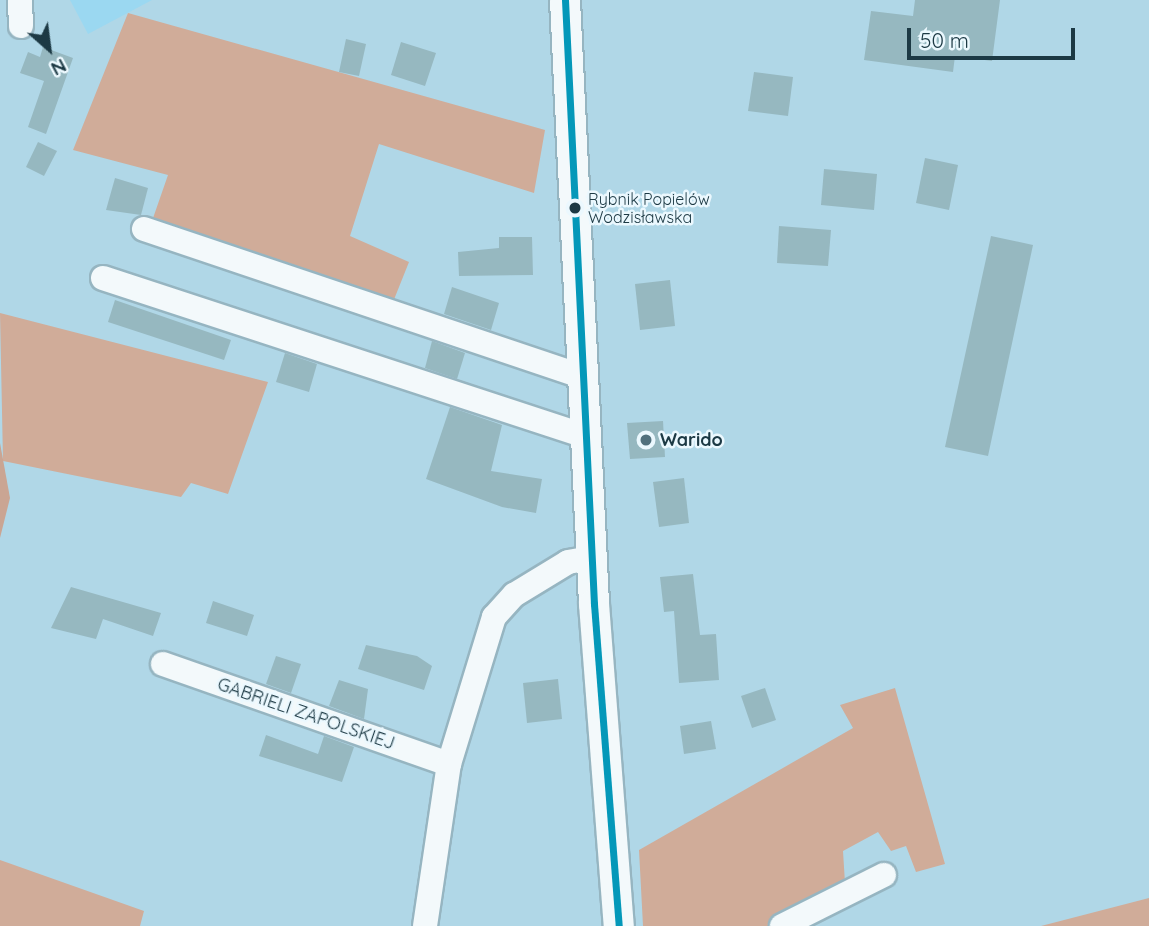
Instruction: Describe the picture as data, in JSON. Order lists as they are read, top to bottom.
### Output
{
  "streets": {
    "street": ["GABRIELI ZAPOLSKIEJ"]
  },
  "places": ["Rybnik Popielów Wodzisławska", "Warido"],
  "scale_bar": "50 m",
  "north": "bottom right"
}
